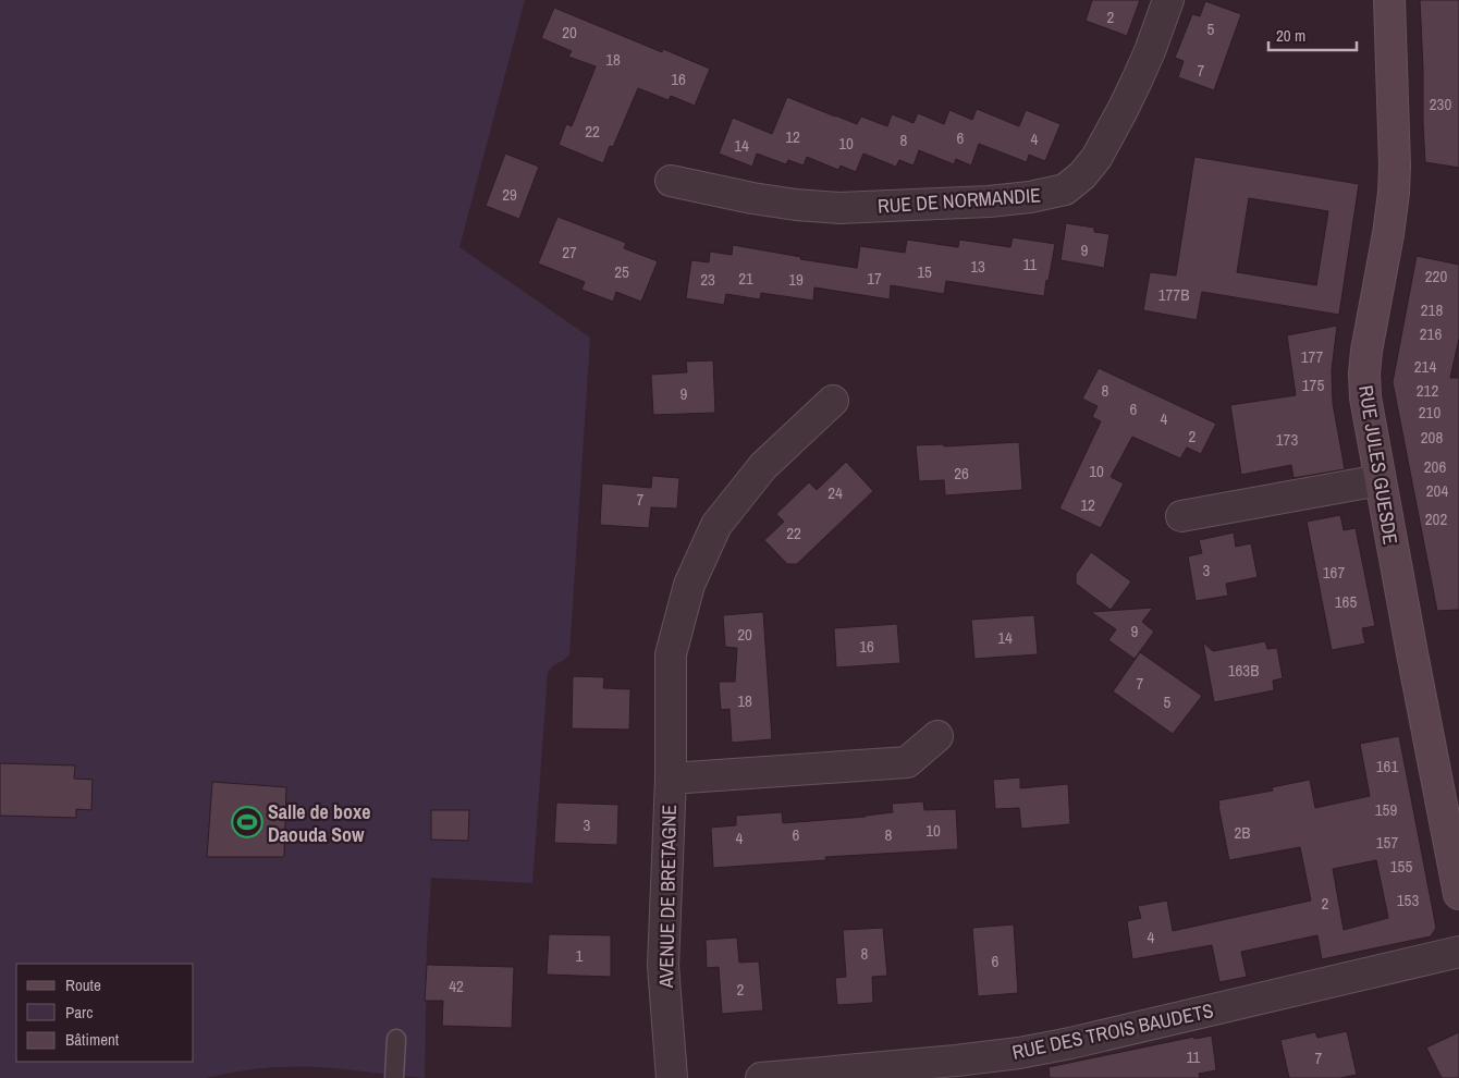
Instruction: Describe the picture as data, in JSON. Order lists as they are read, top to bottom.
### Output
{
  "streets": {
    "main road": ["RUE JULES GUESDE"],
    "street": ["RUE DE NORMANDIE", "AVENUE DE BRETAGNE", "RUE DES TROIS BAUDETS"]
  },
  "places": {
    "sports": ["Salle de boxe Daouda Sow"]
  },
  "house_numbers": [
    "2",
    "5",
    "20",
    "18",
    "7",
    "16",
    "230",
    "22",
    "12",
    "6",
    "4",
    "8",
    "10",
    "14",
    "29",
    "9",
    "27",
    "11",
    "13",
    "25",
    "15",
    "220",
    "21",
    "17",
    "23",
    "19",
    "177B",
    "218",
    "216",
    "177",
    "214",
    "175",
    "8",
    "212",
    "9",
    "6",
    "210",
    "4",
    "2",
    "208",
    "173",
    "206",
    "10",
    "26",
    "204",
    "24",
    "7",
    "12",
    "202",
    "22",
    "3",
    "167",
    "165",
    "9",
    "20",
    "14",
    "16",
    "163B",
    "7",
    "18",
    "5",
    "161",
    "159",
    "3",
    "10",
    "2B",
    "6",
    "8",
    "4",
    "157",
    "155",
    "153",
    "2",
    "4",
    "8",
    "1",
    "6",
    "42",
    "2",
    "11",
    "7"
  ],
  "legend": ["Route", "Parc", "Bâtiment"],
  "scale_bar": "20 m"
}
